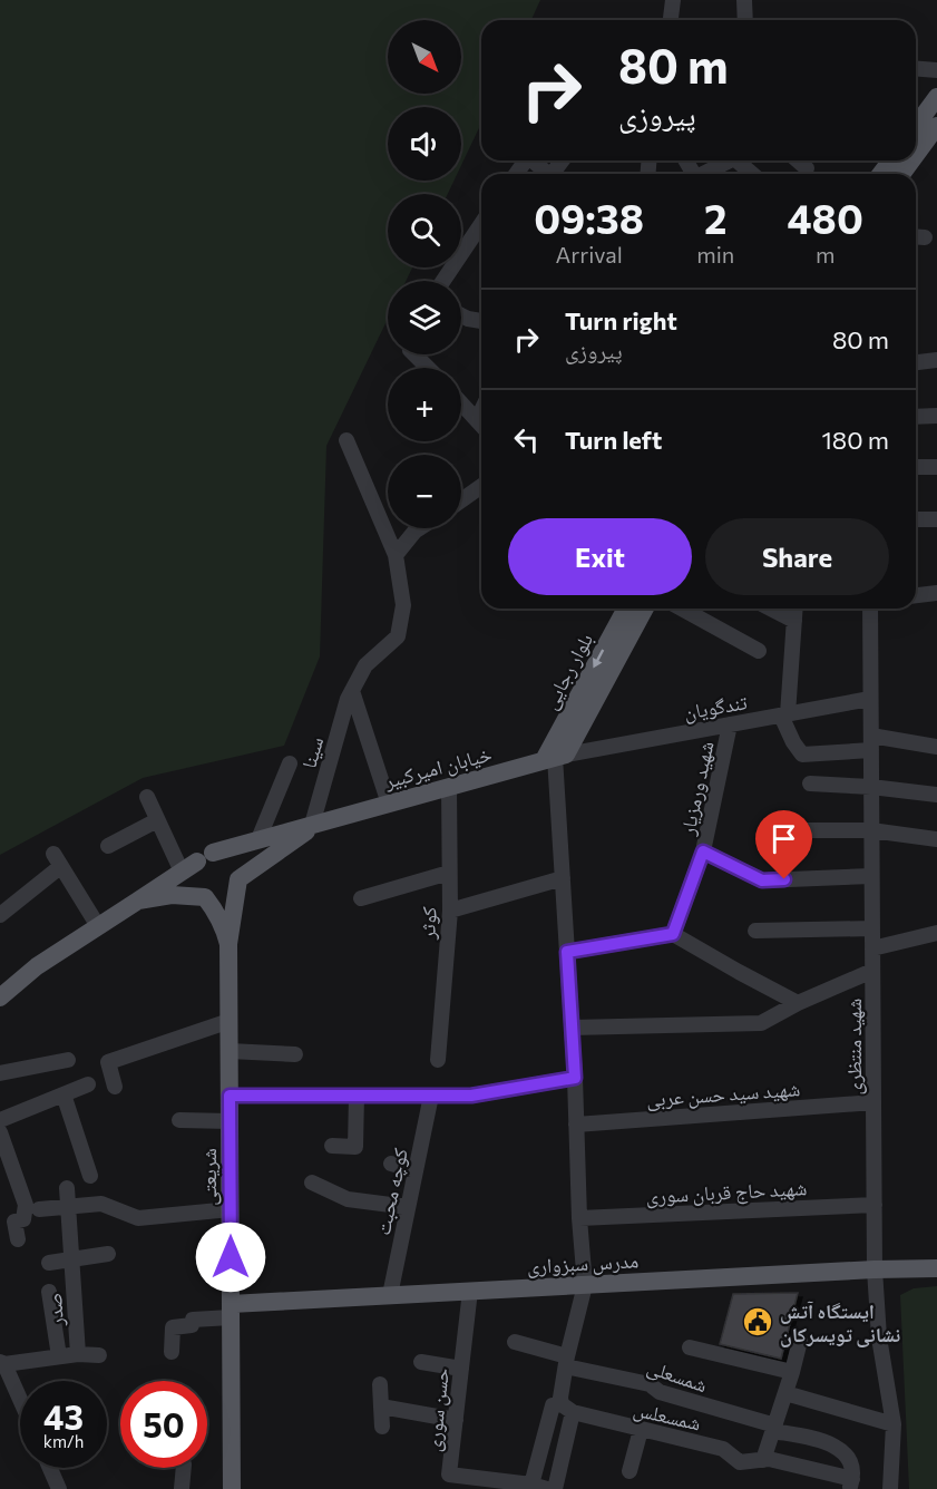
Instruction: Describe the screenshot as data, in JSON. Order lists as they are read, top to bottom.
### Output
{
  "streets": {
    "main road": [
      "بلوار رجایی",
      "خیابان امیرکبیر",
      "شریعتی",
      "مدرس سبزواری"
    ],
    "street": [
      "تندگویان",
      "سینا",
      "شهید ورمزیار",
      "کوثر",
      "شهید منتظری",
      "شهید سید حسن عربی",
      "کوچه محبت",
      "شهید حاج قربان سوری",
      "صدر",
      "شمسعلی",
      "حسن سوری",
      "شمسعلس"
    ]
  },
  "crossings": [
    ["بلوار رجایی", "تندگویان"],
    ["بلوار رجایی", "خیابان امیرکبیر"],
    ["تندگویان", "خیابان امیرکبیر"],
    ["تندگویان", "شهید ورمزیار"],
    ["تندگویان", "شهید منتظری"],
    ["سینا", "خیابان امیرکبیر"],
    ["خیابان امیرکبیر", "کوثر"],
    ["شهید منتظری", "شهید سید حسن عربی"],
    ["شهید منتظری", "شهید حاج قربان سوری"],
    ["شهید منتظری", "مدرس سبزواری"],
    ["شریعتی", "مدرس سبزواری"],
    ["کوچه محبت", "مدرس سبزواری"],
    ["مدرس سبزواری", "حسن سوری"],
    ["شمسعلی", "شمسعلس"]
  ],
  "places": {
    "public building": ["ایستگاه آتش نشانی تویسرکان"]
  },
  "north": "bottom right",
  "page": {
    "map_buttons": ["+", "−"],
    "turn": ["80 m", "پیروزی"],
    "eta": [
      "09:38",
      "Arrival",
      "2",
      "min",
      "480",
      "m"
    ],
    "list": [
      {
        "name": "Turn right",
        "note": "پیروزی",
        "value": "80 m"
      },
      {
        "name": "Turn left",
        "value": "180 m"
      }
    ],
    "buttons": ["Exit", "Share"],
    "speed": "43 km/h",
    "limit": "50"
  }
}
